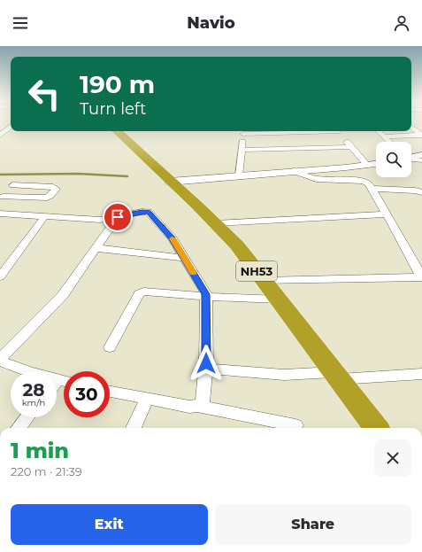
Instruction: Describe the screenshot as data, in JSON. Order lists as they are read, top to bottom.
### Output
{
  "streets": {
    "highway": ["NH53"]
  },
  "page": {
    "header": "Navio",
    "turn": ["190 m", "Turn left"],
    "speed": "28 km/h",
    "limit": "30",
    "heading": ["1 min", "220 m · 21:39"],
    "buttons": ["Exit", "Share"]
  }
}
